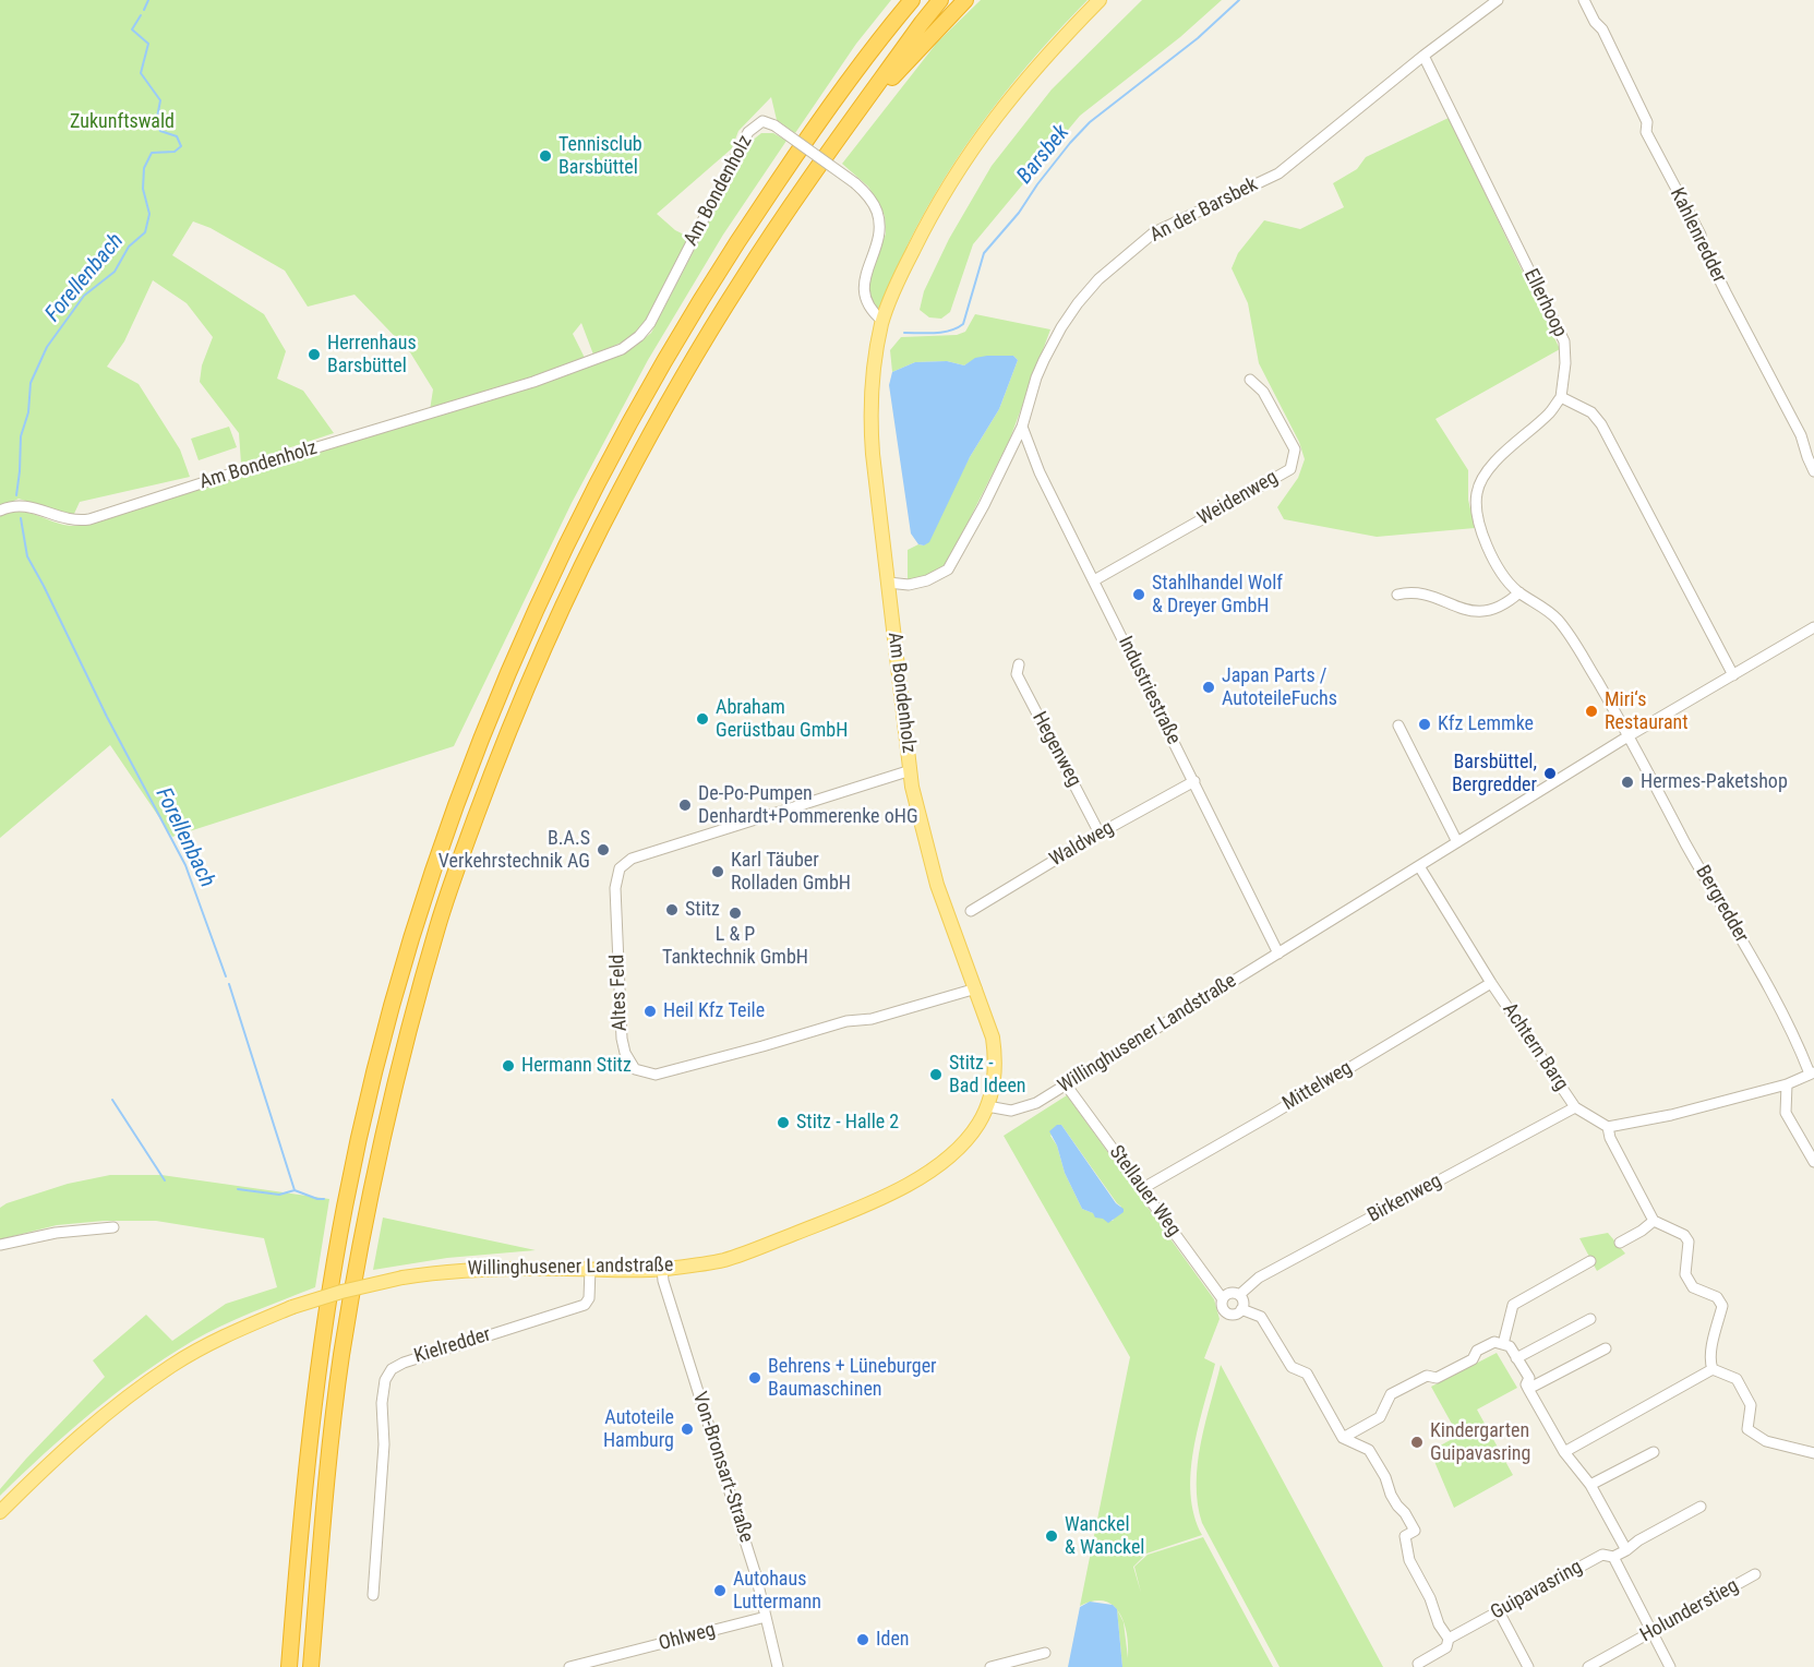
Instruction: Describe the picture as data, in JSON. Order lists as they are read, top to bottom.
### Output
{
  "streets": {
    "main road": ["Am Bondenholz", "Willinghusener Landstraße"],
    "street": [
      "An der Barsbek",
      "Kahlenredder",
      "Ellerhoop",
      "Weidenweg",
      "Industriestraße",
      "Hegenweg",
      "Waldweg",
      "Bergredder",
      "Altes Feld",
      "Achtern Barg",
      "Mittelweg",
      "Stellauer Weg",
      "Birkenweg",
      "Kielredder",
      "Von-Bronsart-Straße",
      "Guipavasring",
      "Holunderstieg",
      "Ohlweg"
    ]
  },
  "crossings": [
    ["Am Bondenholz", "An der Barsbek"],
    ["Am Bondenholz", "Altes Feld"],
    ["Am Bondenholz", "Willinghusener Landstraße"],
    ["An der Barsbek", "Ellerhoop"],
    ["An der Barsbek", "Industriestraße"],
    ["Ellerhoop", "Bergredder"],
    ["Weidenweg", "Industriestraße"],
    ["Industriestraße", "Waldweg"],
    ["Industriestraße", "Willinghusener Landstraße"],
    ["Hegenweg", "Waldweg"],
    ["Bergredder", "Willinghusener Landstraße"],
    ["Willinghusener Landstraße", "Achtern Barg"],
    ["Willinghusener Landstraße", "Stellauer Weg"],
    ["Willinghusener Landstraße", "Kielredder"],
    ["Willinghusener Landstraße", "Von-Bronsart-Straße"],
    ["Achtern Barg", "Mittelweg"],
    ["Achtern Barg", "Birkenweg"],
    ["Mittelweg", "Stellauer Weg"],
    ["Stellauer Weg", "Birkenweg"],
    ["Von-Bronsart-Straße", "Ohlweg"]
  ],
  "water": ["Barsbek", "Forellenbach"],
  "parks": ["Zukunftswald"],
  "places": [
    "Tennisclub Barsbüttel",
    "Herrenhaus Barsbüttel",
    "Stahlhandel Wolf & Dreyer GmbH",
    "Japan Parts / AutoteileFuchs",
    "Miri‘s Restaurant",
    "Abraham Gerüstbau GmbH",
    "Kfz Lemmke",
    "Barsbüttel, Bergredder",
    "Hermes-Paketshop",
    "De-Po-Pumpen Denhardt+Pommerenke oHG",
    "B.A.S Verkehrstechnik AG",
    "Karl Täuber Rolladen GmbH",
    "Stitz",
    "L & P Tanktechnik GmbH",
    "Heil Kfz Teile",
    "Hermann Stitz",
    "Stitz - Bad Ideen",
    "Stitz - Halle 2",
    "Behrens + Lüneburger Baumaschinen",
    "Autoteile Hamburg",
    "Kindergarten Guipavasring",
    "Wanckel & Wanckel",
    "Autohaus Luttermann",
    "Iden"
  ]
}
